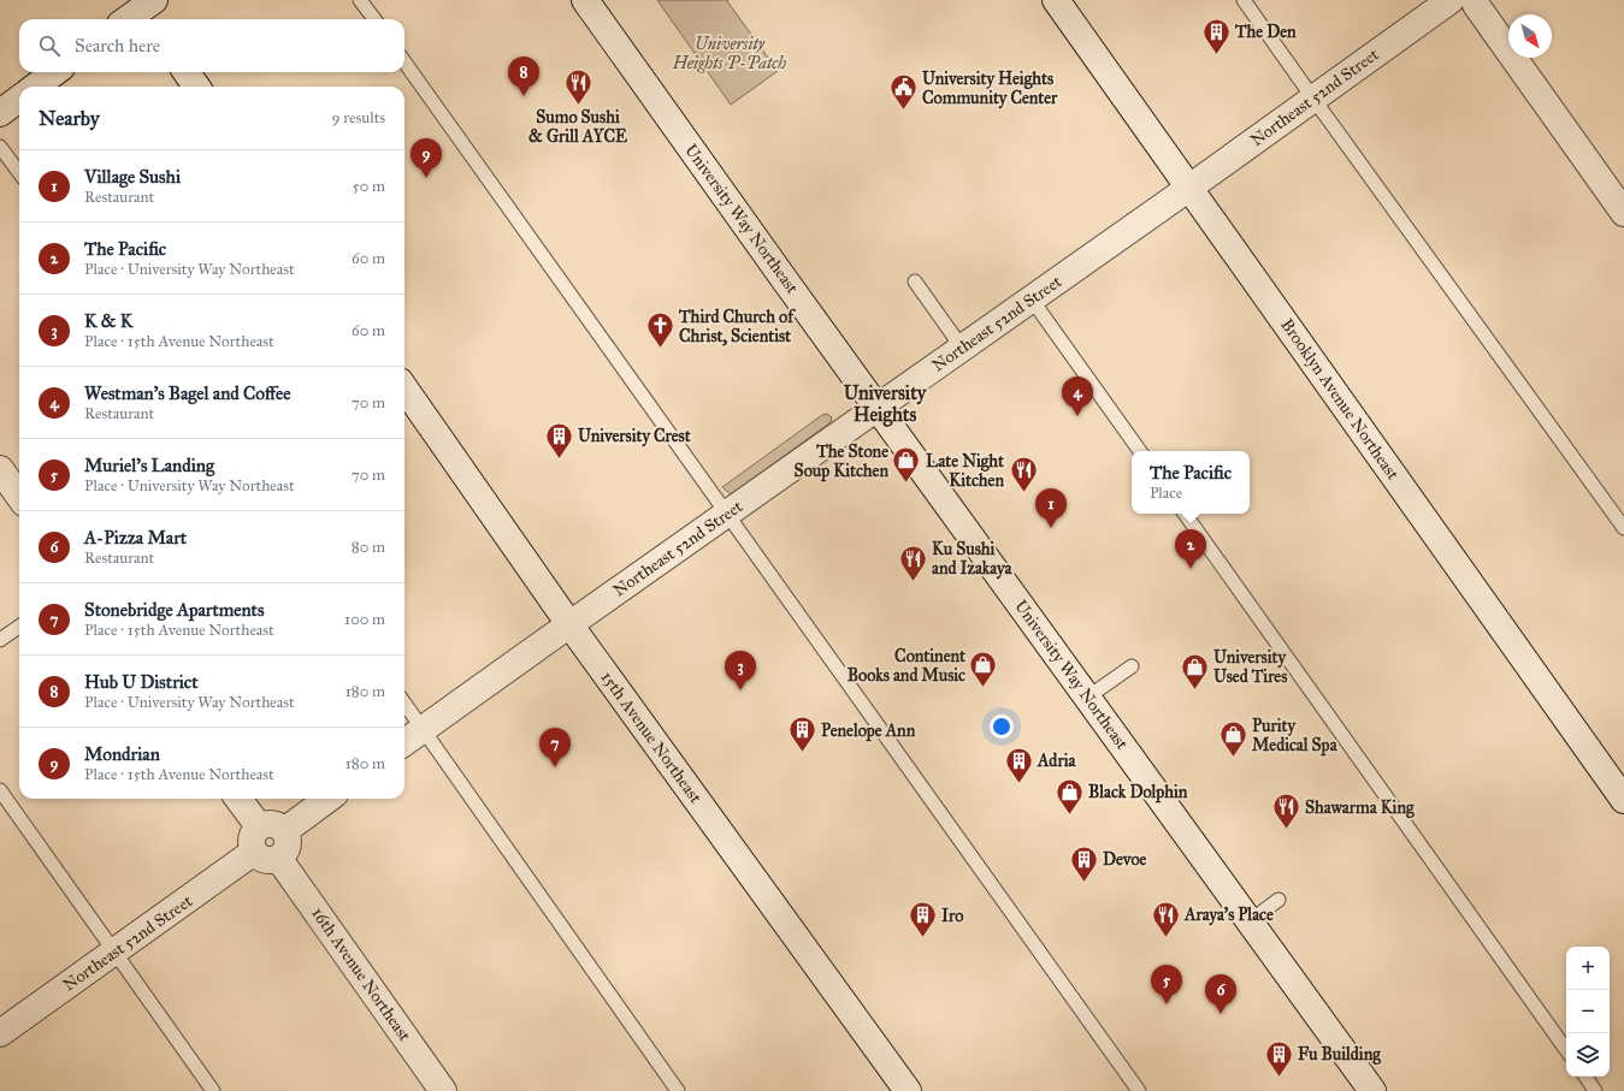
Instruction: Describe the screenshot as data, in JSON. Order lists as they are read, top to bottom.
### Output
{
  "streets": {
    "street": [
      "Northeast 52nd Street",
      "University Way Northeast",
      "Brooklyn Avenue Northeast",
      "15th Avenue Northeast",
      "16th Avenue Northeast"
    ]
  },
  "crossings": [
    ["Northeast 52nd Street", "University Way Northeast"],
    ["Northeast 52nd Street", "Brooklyn Avenue Northeast"],
    ["Northeast 52nd Street", "15th Avenue Northeast"],
    ["Northeast 52nd Street", "16th Avenue Northeast"]
  ],
  "districts": ["University Heights"],
  "parks": ["University Heights P-Patch"],
  "places": {
    "building": [
      "The Den",
      "University Crest",
      "Penelope Ann",
      "Adria",
      "Devoe",
      "Iro",
      "Fu Building"
    ],
    "restaurant": [
      "Sumo Sushi & Grill AYCE",
      "Late Night Kitchen",
      "Ku Sushi and Izakaya",
      "Shawarma King",
      "Araya's Place"
    ],
    "public building": ["University Heights Community Center"],
    "church": ["Third Church of Christ, Scientist"],
    "shop": [
      "The Stone Soup Kitchen",
      "Continent Books and Music",
      "University Used Tires",
      "Purity Medical Spa",
      "Black Dolphin"
    ]
  },
  "north": "bottom right",
  "page": {
    "search": "Search here",
    "pins": [
      "8",
      "9",
      "4",
      "1",
      "2",
      "3",
      "7",
      "5",
      "6"
    ],
    "heading": ["Nearby", "9 results"],
    "list": [
      {
        "mark": "1",
        "name": "Village Sushi",
        "note": "Restaurant",
        "value": "50 m"
      },
      {
        "mark": "2",
        "name": "The Pacific",
        "note": "Place · University Way Northeast",
        "value": "60 m"
      },
      {
        "mark": "3",
        "name": "K & K",
        "note": "Place · 15th Avenue Northeast",
        "value": "60 m"
      },
      {
        "mark": "4",
        "name": "Westman's Bagel and Coffee",
        "note": "Restaurant",
        "value": "70 m"
      },
      {
        "mark": "5",
        "name": "Muriel's Landing",
        "note": "Place · University Way Northeast",
        "value": "70 m"
      },
      {
        "mark": "6",
        "name": "A-Pizza Mart",
        "note": "Restaurant",
        "value": "80 m"
      },
      {
        "mark": "7",
        "name": "Stonebridge Apartments",
        "note": "Place · 15th Avenue Northeast",
        "value": "100 m"
      },
      {
        "mark": "8",
        "name": "Hub U District",
        "note": "Place · University Way Northeast",
        "value": "180 m"
      },
      {
        "mark": "9",
        "name": "Mondrian",
        "note": "Place · 15th Avenue Northeast",
        "value": "180 m"
      }
    ],
    "popup": ["The Pacific", "Place"],
    "map_buttons": ["+", "−"]
  }
}
